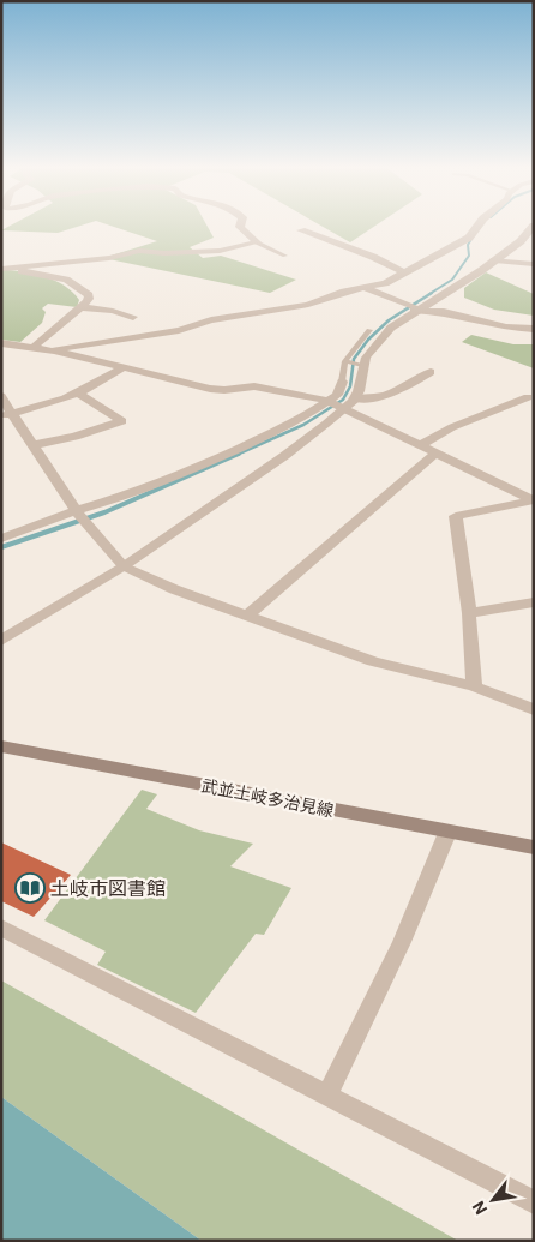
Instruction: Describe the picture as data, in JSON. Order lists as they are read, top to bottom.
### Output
{
  "streets": {
    "main road": ["武並土岐多治見線"]
  },
  "places": {
    "library": ["土岐市図書館"]
  },
  "north": "bottom left"
}
